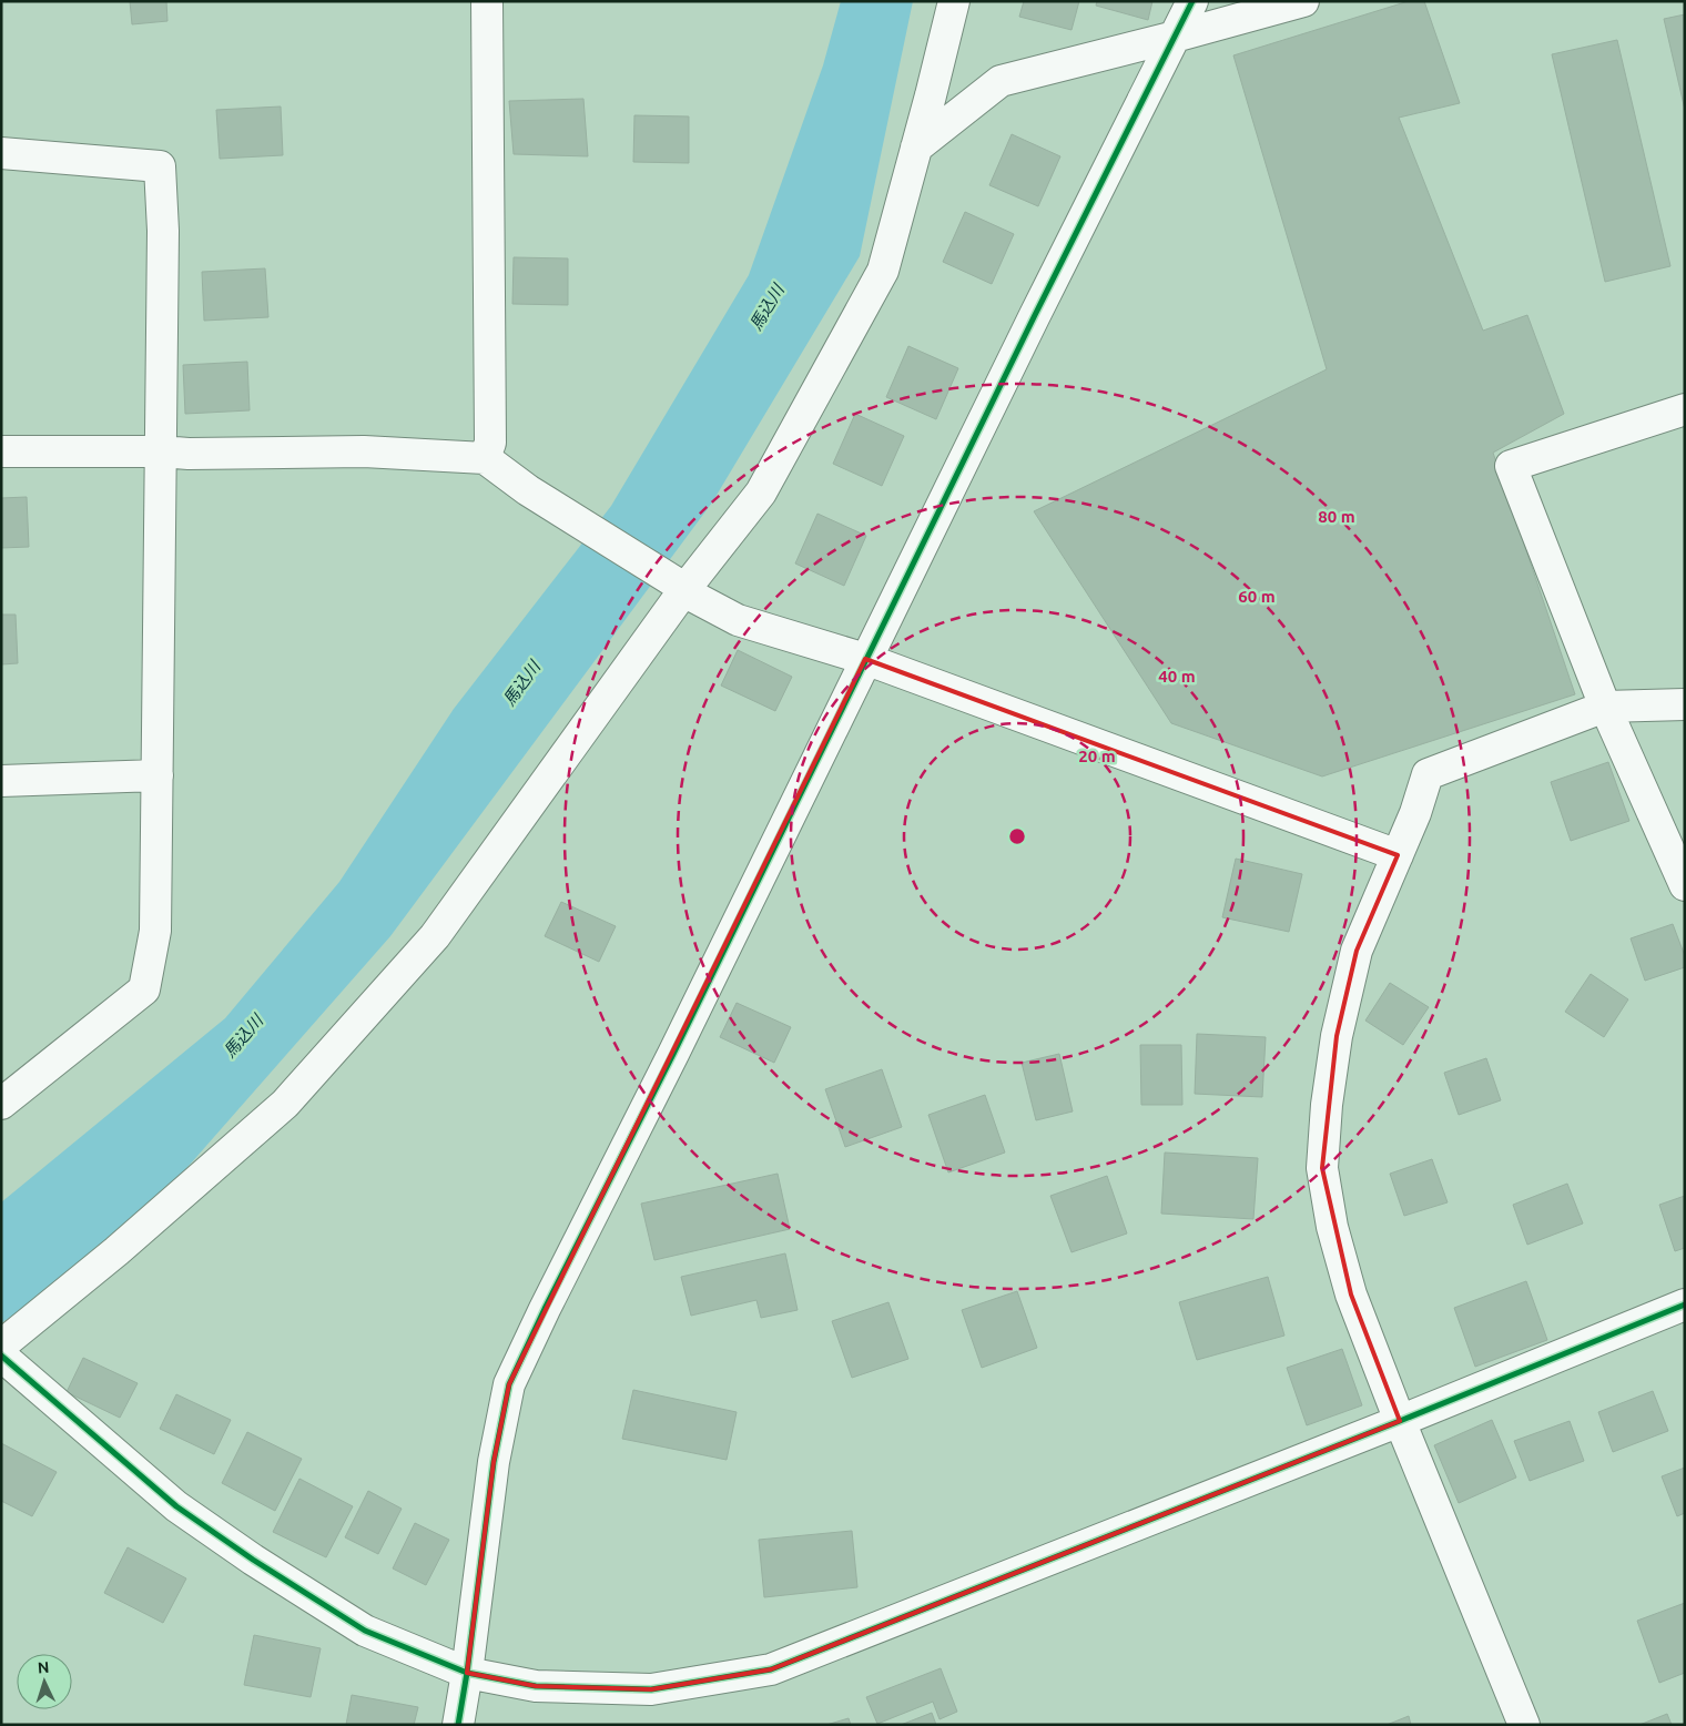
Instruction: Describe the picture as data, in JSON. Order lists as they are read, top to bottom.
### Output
{
  "water": ["馬込川"],
  "north": "top",
  "rings": [
    "80 m",
    "60 m",
    "40 m",
    "20 m"
  ]
}
